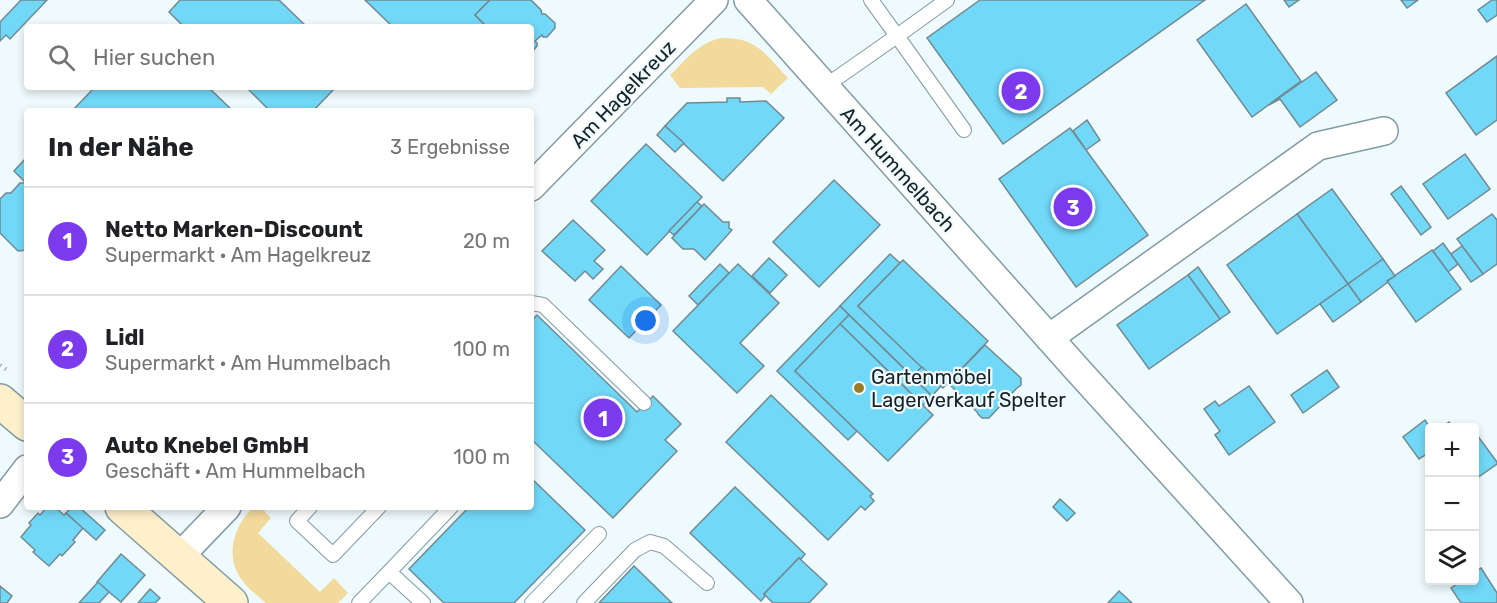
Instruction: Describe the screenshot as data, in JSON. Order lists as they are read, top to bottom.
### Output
{
  "streets": {
    "street": ["Am Hagelkreuz", "Am Hummelbach"]
  },
  "places": ["Gartenmöbel Lagerverkauf Spelter"],
  "page": {
    "search": "Hier suchen",
    "pins": ["2", "3", "1"],
    "heading": ["In der Nähe", "3 Ergebnisse"],
    "list": [
      {
        "mark": "1",
        "name": "Netto Marken-Discount",
        "note": "Supermarkt · Am Hagelkreuz",
        "value": "20 m"
      },
      {
        "mark": "2",
        "name": "Lidl",
        "note": "Supermarkt · Am Hummelbach",
        "value": "100 m"
      },
      {
        "mark": "3",
        "name": "Auto Knebel GmbH",
        "note": "Geschäft · Am Hummelbach",
        "value": "100 m"
      }
    ],
    "map_buttons": ["+", "−"]
  }
}
